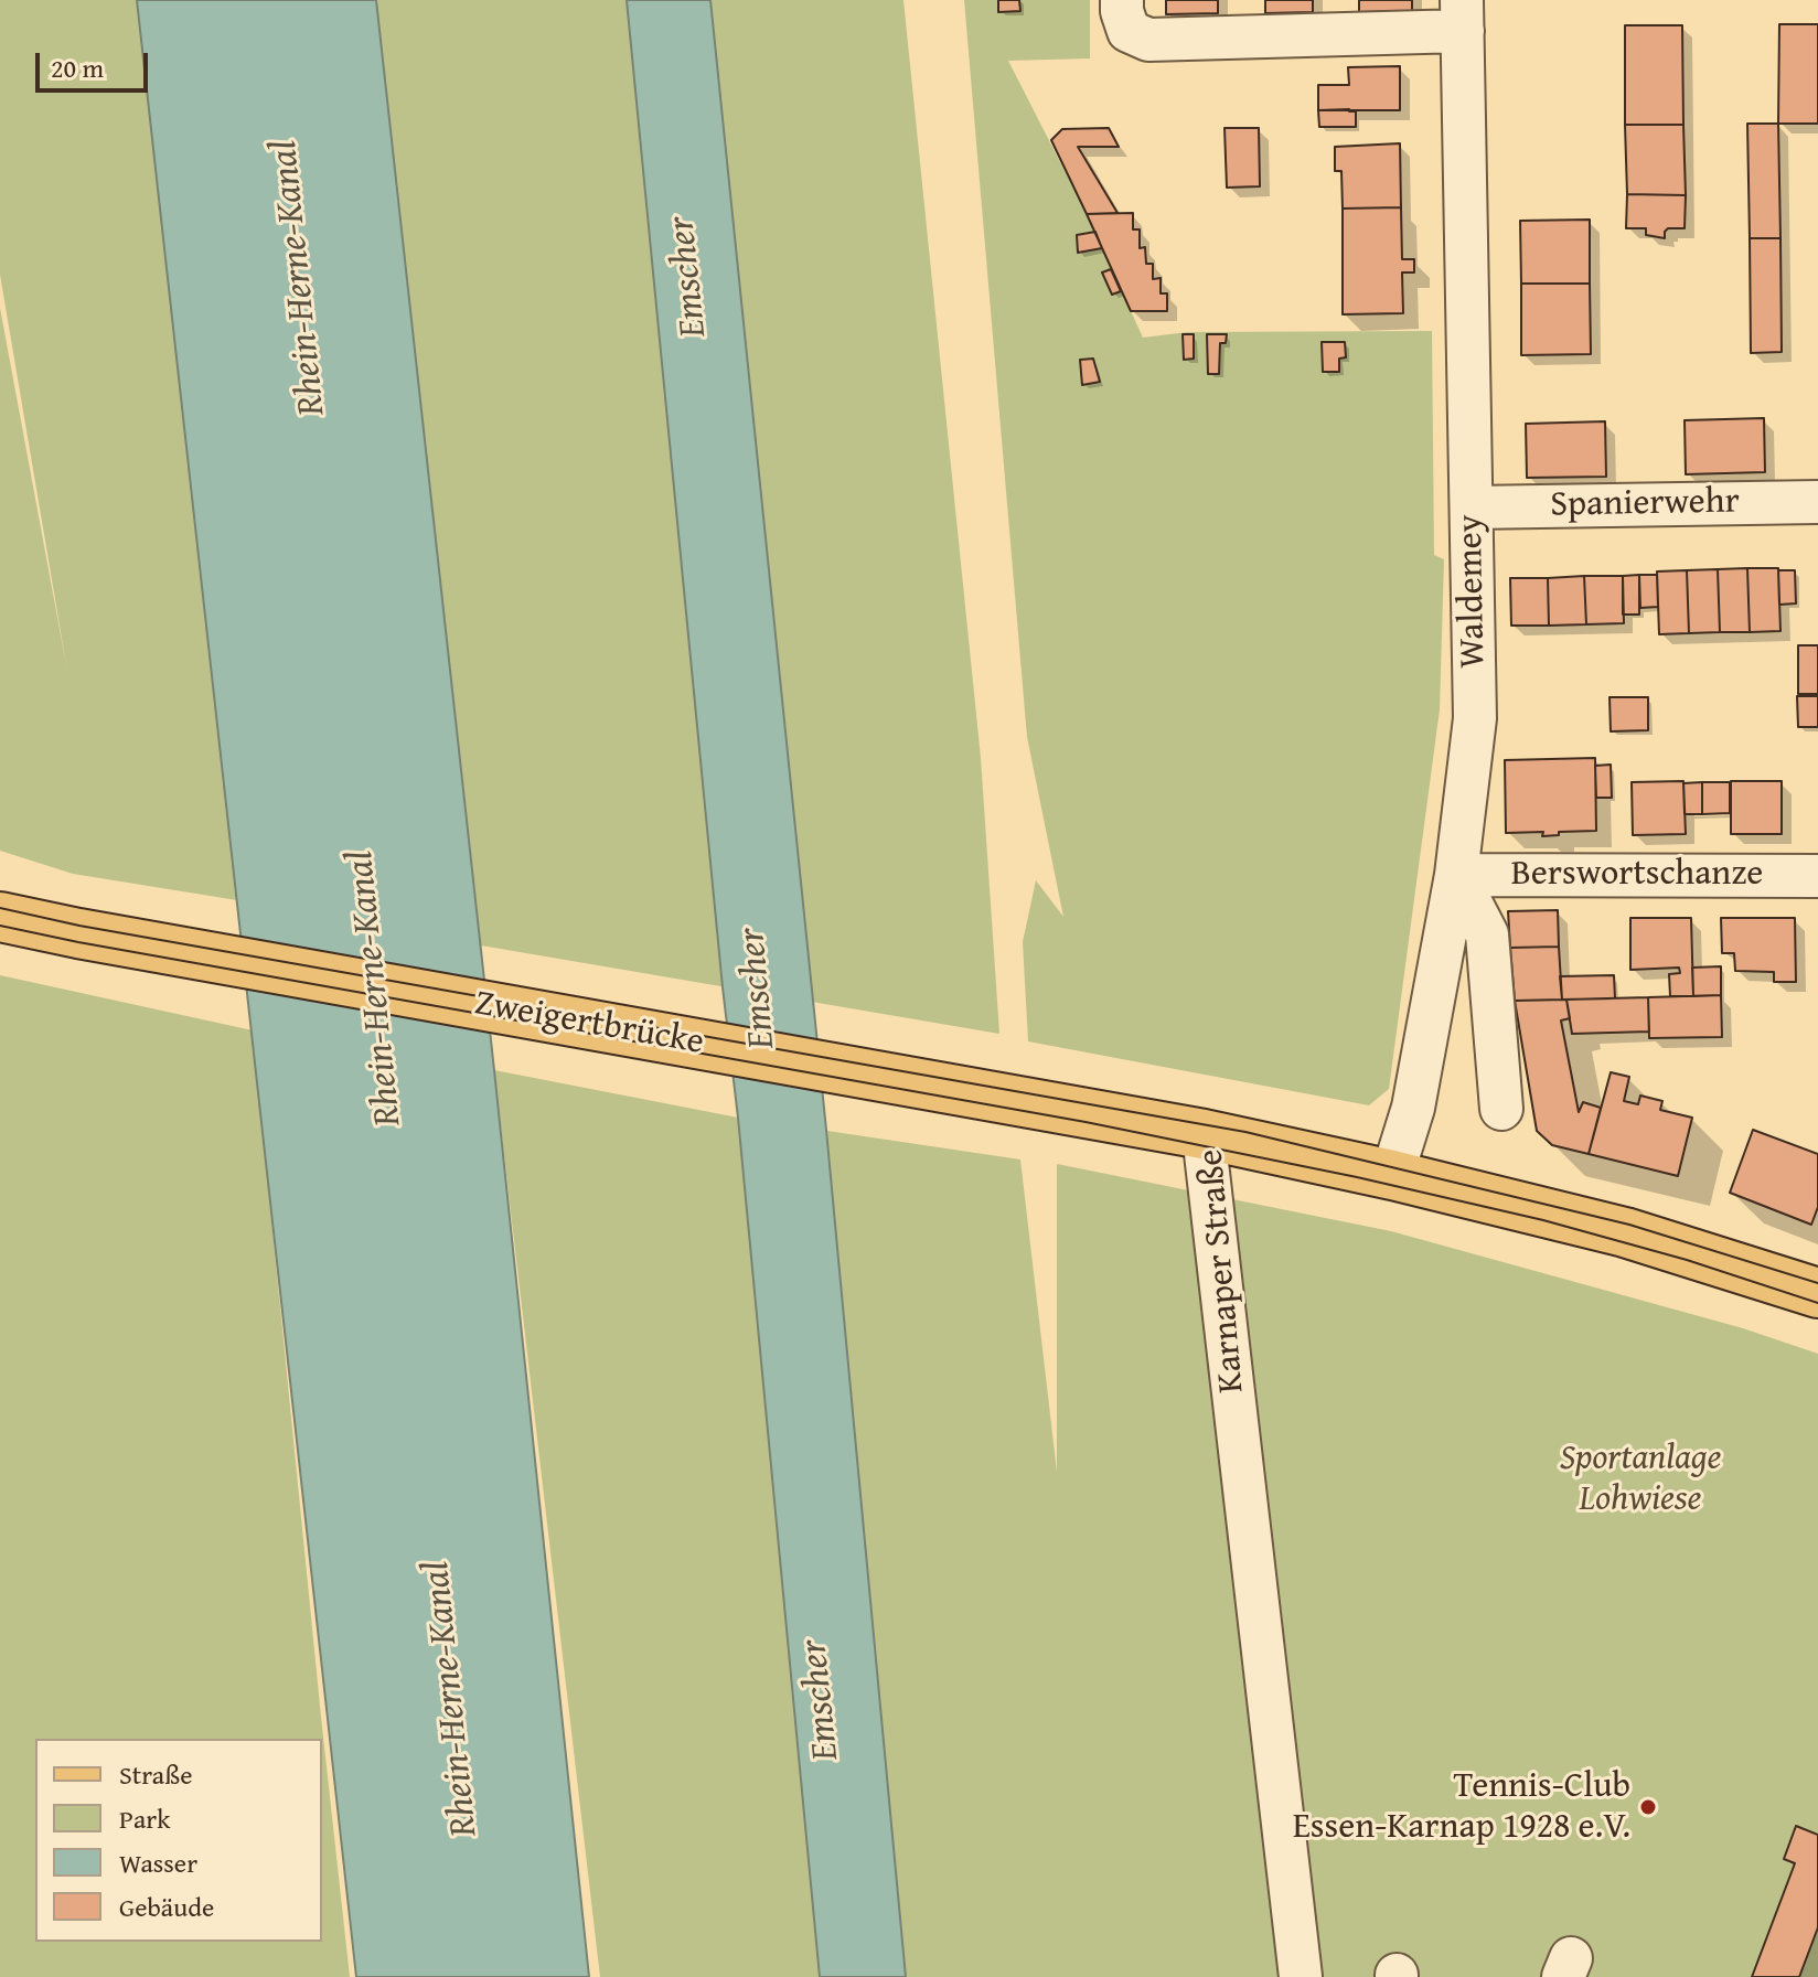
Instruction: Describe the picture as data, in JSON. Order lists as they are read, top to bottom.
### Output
{
  "streets": {
    "main road": ["Zweigertbrücke", "Karnaper Straße"],
    "street": ["Spanierwehr", "Waldemey", "Berswortschanze"]
  },
  "crossings": [
    ["Spanierwehr", "Waldemey"],
    ["Waldemey", "Berswortschanze"],
    ["Waldemey", "Karnaper Straße"],
    ["Zweigertbrücke", "Karnaper Straße"]
  ],
  "water": ["Emscher", "Rhein-Herne-Kanal"],
  "parks": ["Sportanlage Lohwiese"],
  "places": ["Tennis-Club Essen-Karnap 1928 e.V."],
  "legend": [
    "Straße",
    "Park",
    "Wasser",
    "Gebäude"
  ],
  "scale_bar": "20 m"
}
